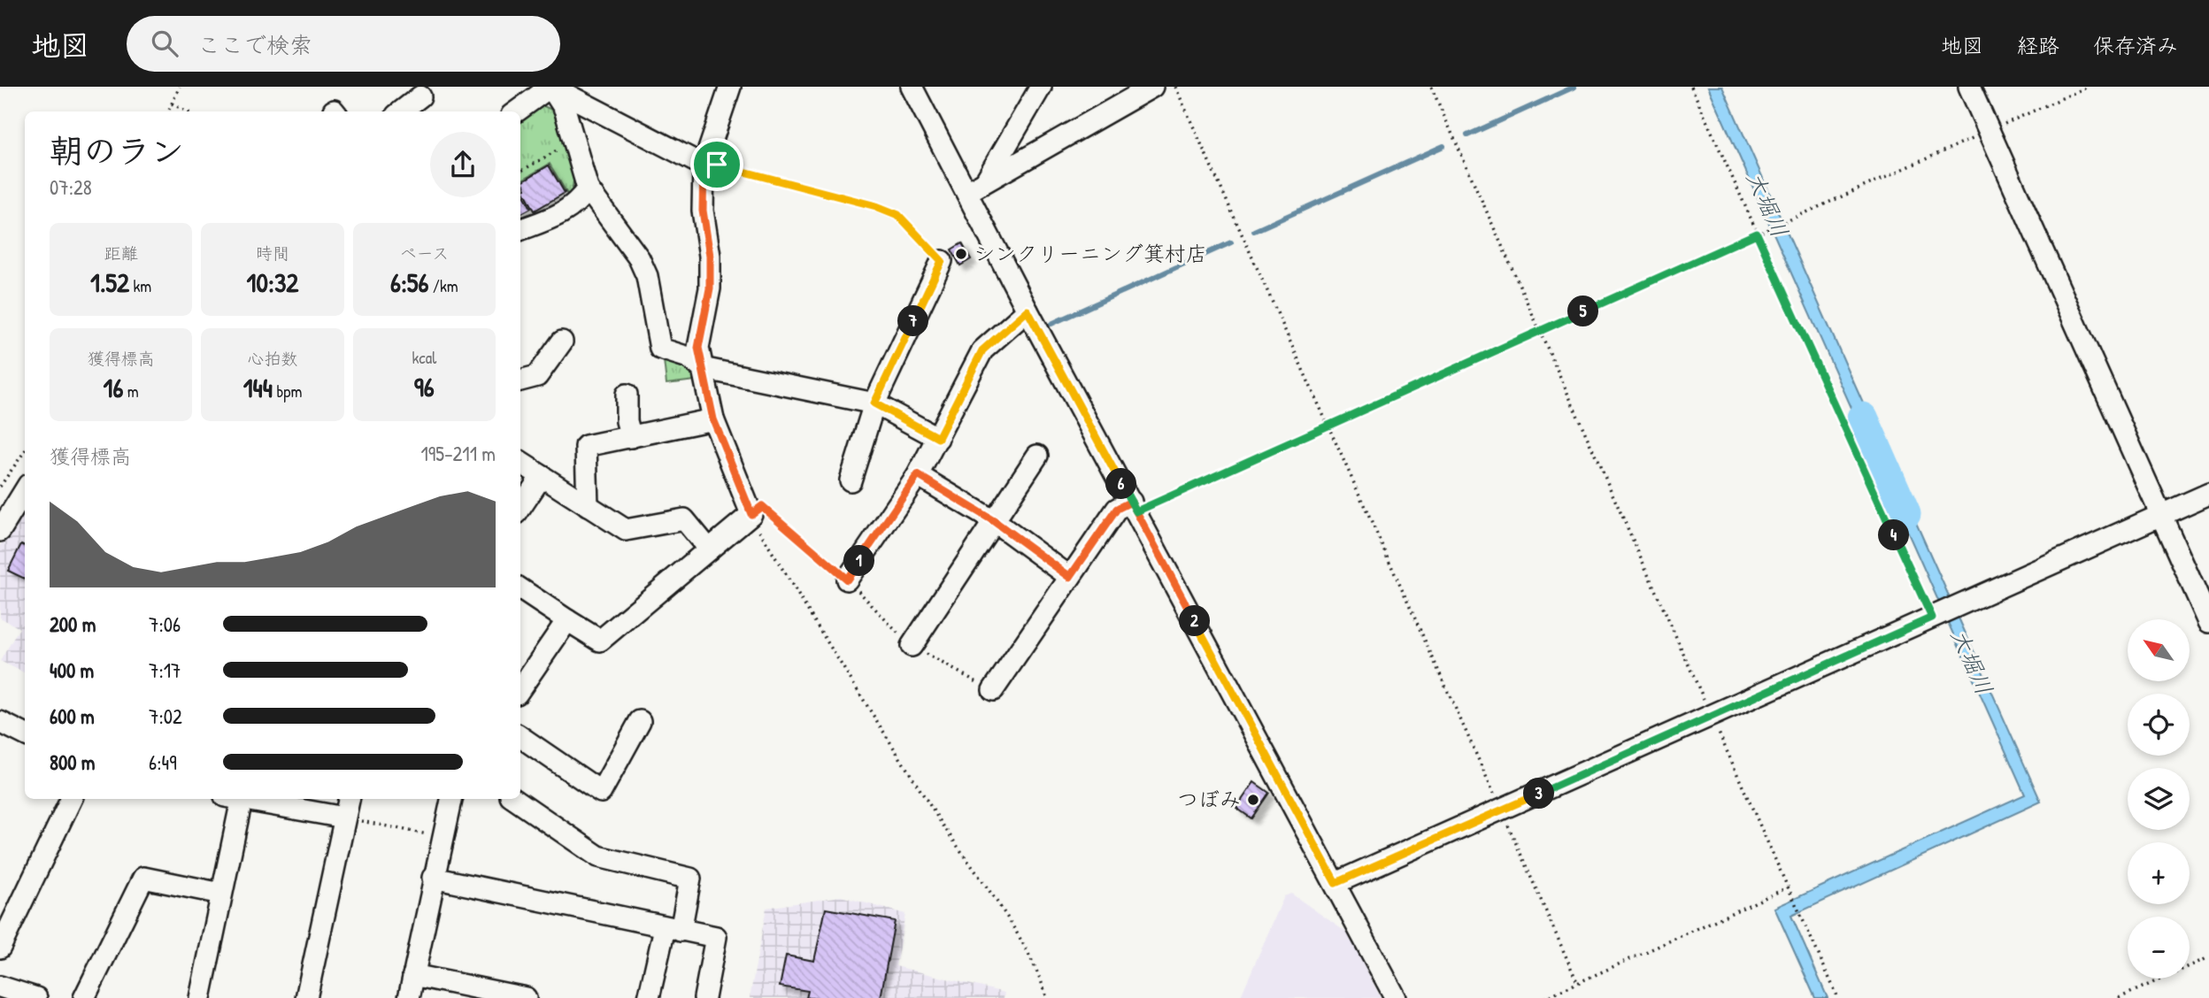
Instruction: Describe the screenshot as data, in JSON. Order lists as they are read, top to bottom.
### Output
{
  "water": ["大堀川"],
  "places": ["シンクリーニング箕村店", "つぼみ"],
  "north": "top left",
  "page": {
    "header": "地図",
    "search": "ここで検索",
    "nav": ["地図", "経路", "保存済み"],
    "heading": ["朝のラン", "07:28"],
    "stats": [
      ["距離", "1.52 km"],
      ["時間", "10:32"],
      ["ペース", "6:56 /km"],
      ["獲得標高", "16 m"],
      ["心拍数", "144 bpm"],
      ["kcal", "96"]
    ],
    "pins": [
      "5",
      "7",
      "6",
      "4",
      "1",
      "2",
      "3"
    ],
    "chart": ["獲得標高", "195–211 m"],
    "list": [
      {
        "name": "200 m",
        "note": "7:06"
      },
      {
        "name": "400 m",
        "note": "7:17"
      },
      {
        "name": "600 m",
        "note": "7:02"
      },
      {
        "name": "800 m",
        "note": "6:49"
      }
    ],
    "map_buttons": ["+", "−"]
  }
}
